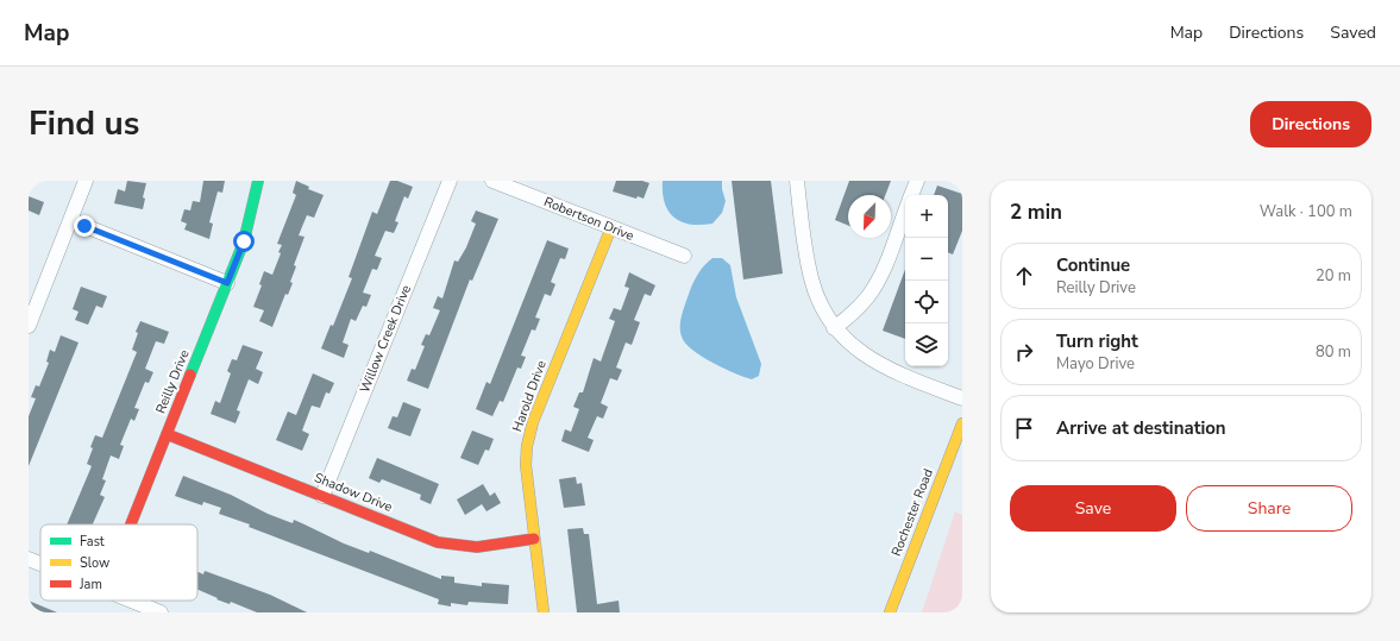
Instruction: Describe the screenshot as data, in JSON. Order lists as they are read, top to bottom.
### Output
{
  "streets": {
    "street": [
      "Robertson Drive",
      "Willow Creek Drive",
      "Reilly Drive",
      "Harold Drive",
      "Shadow Drive",
      "Rochester Road"
    ]
  },
  "crossings": [
    ["Robertson Drive", "Harold Drive"],
    ["Willow Creek Drive", "Shadow Drive"],
    ["Reilly Drive", "Shadow Drive"],
    ["Harold Drive", "Shadow Drive"]
  ],
  "legend": ["Fast", "Slow", "Jam"],
  "north": "bottom left",
  "page": {
    "header": "Map",
    "nav": ["Map", "Directions", "Saved"],
    "title": "Find us",
    "buttons": [
      "Directions",
      ["Save", "Share"]
    ],
    "heading": ["2 min", "Walk · 100 m"],
    "map_buttons": ["+", "−"],
    "list": [
      ["Continue", "Reilly Drive", "20 m"],
      ["Turn right", "Mayo Drive", "80 m"],
      "Arrive at destination"
    ]
  }
}
